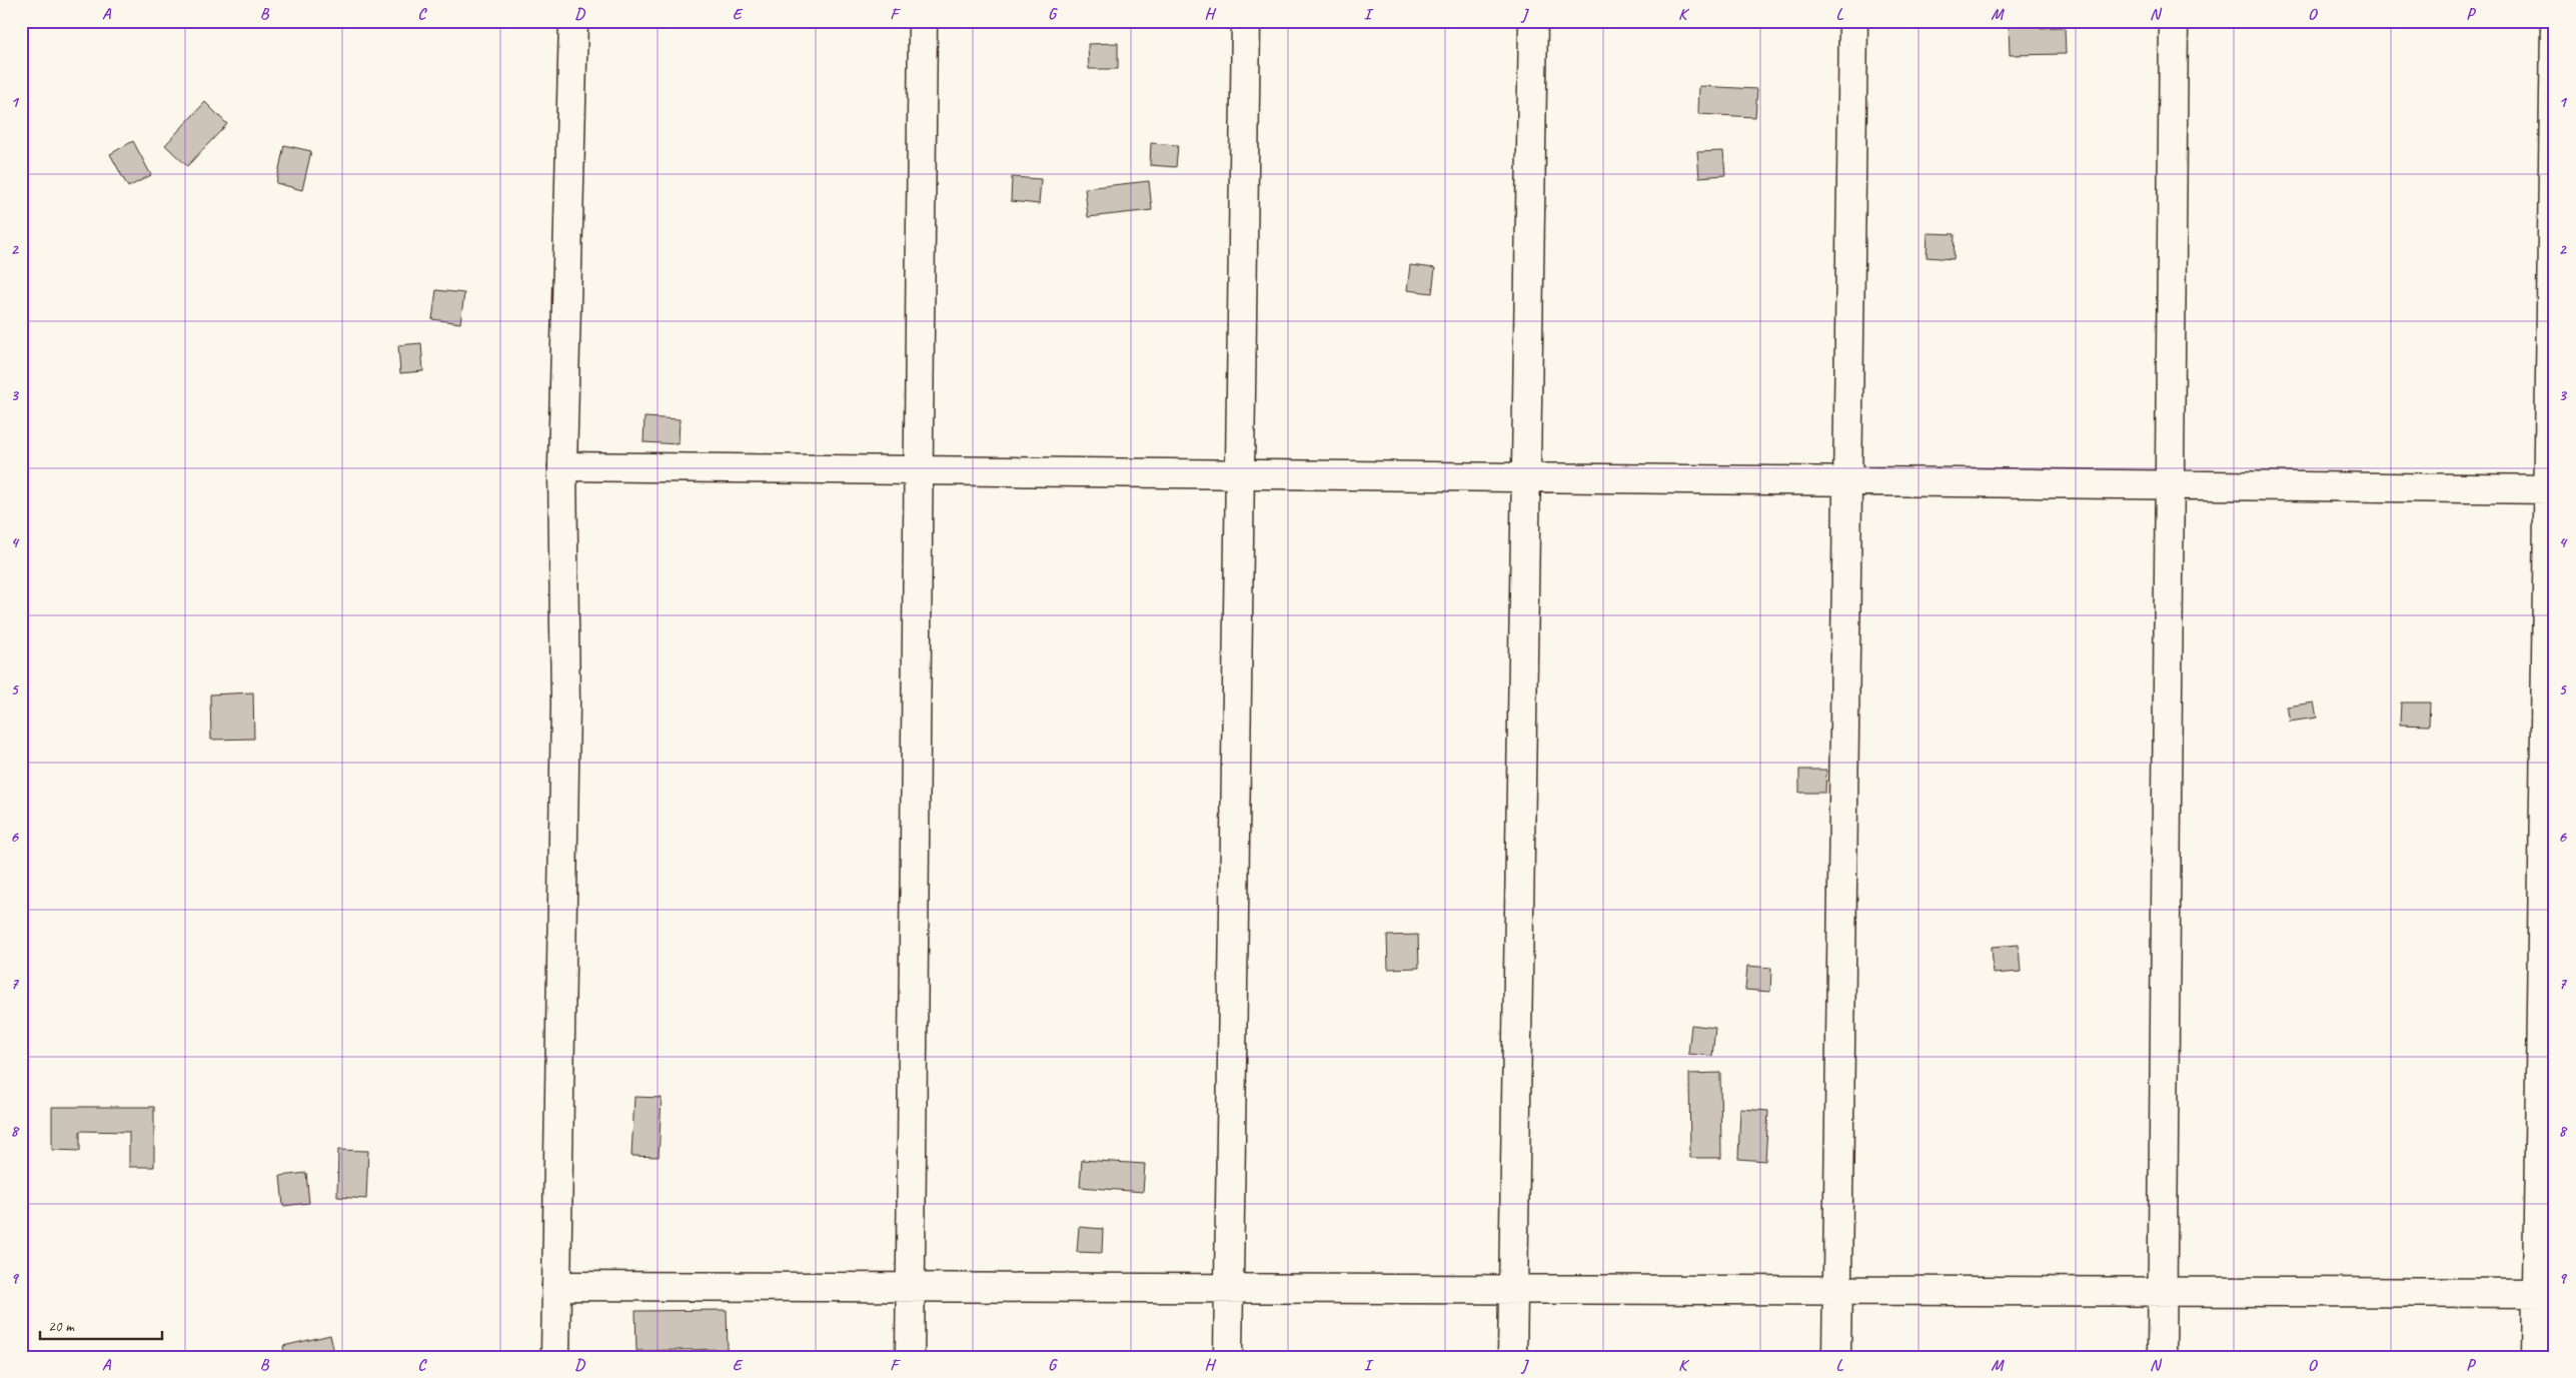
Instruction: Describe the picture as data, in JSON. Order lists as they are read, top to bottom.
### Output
{
  "scale_bar": "20 m",
  "grid": {
    "columns": [
      "A",
      "B",
      "C",
      "D",
      "E",
      "F",
      "G",
      "H",
      "I",
      "J",
      "K",
      "L",
      "M",
      "N",
      "O",
      "P"
    ],
    "rows": [
      "1",
      "2",
      "3",
      "4",
      "5",
      "6",
      "7",
      "8",
      "9"
    ]
  }
}
